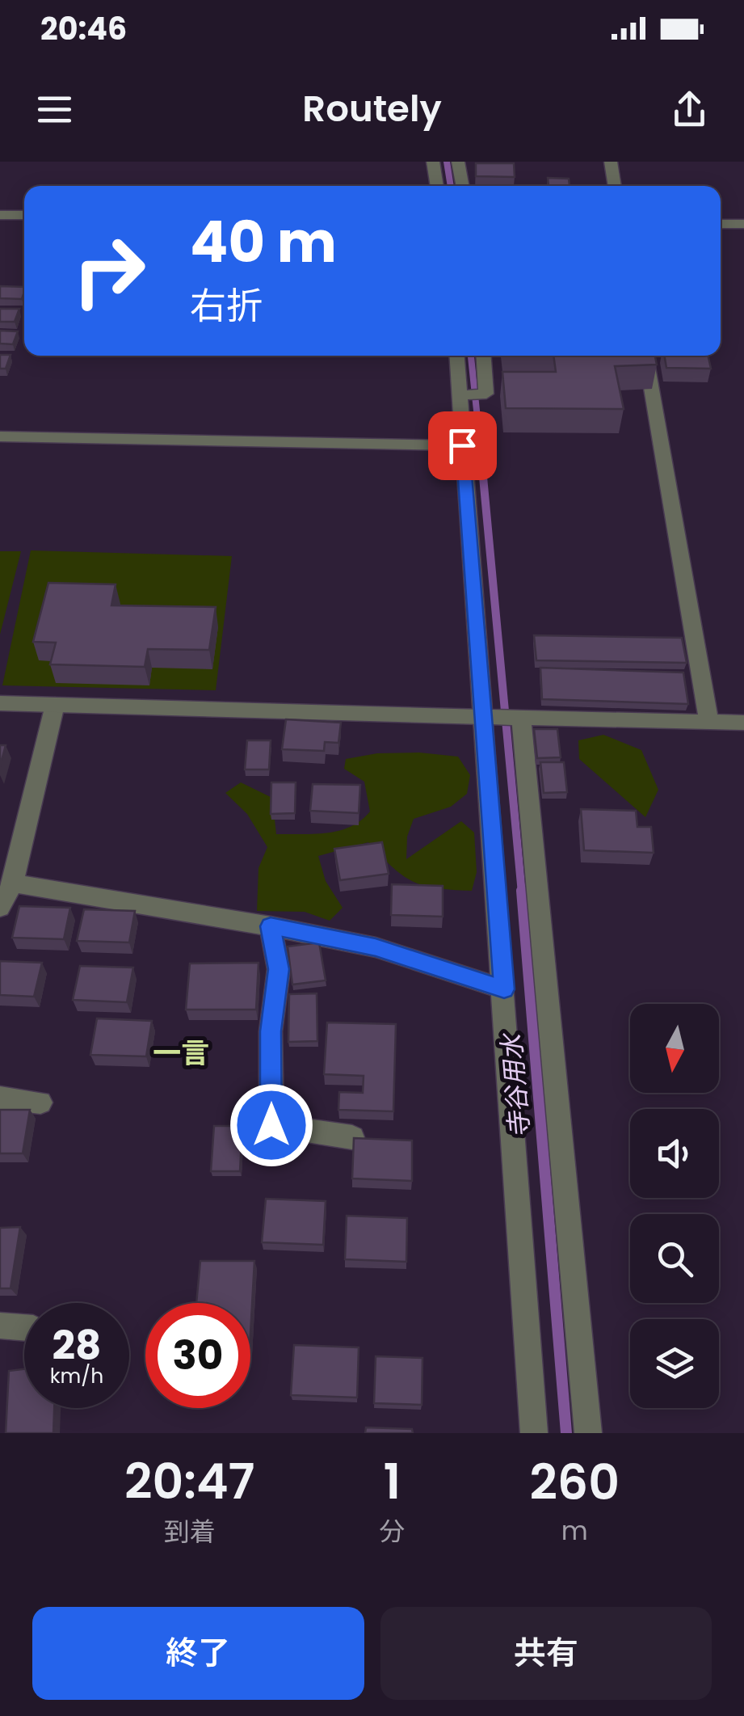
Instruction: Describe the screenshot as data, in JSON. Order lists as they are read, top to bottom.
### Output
{
  "districts": ["一言"],
  "water": ["寺谷用水"],
  "north": "bottom",
  "page": {
    "status": "20:46",
    "header": "Routely",
    "turn": ["40 m", "右折"],
    "speed": "28 km/h",
    "limit": "30",
    "eta": [
      "20:47",
      "到着",
      "1",
      "分",
      "260",
      "m"
    ],
    "buttons": ["終了", "共有"]
  }
}
